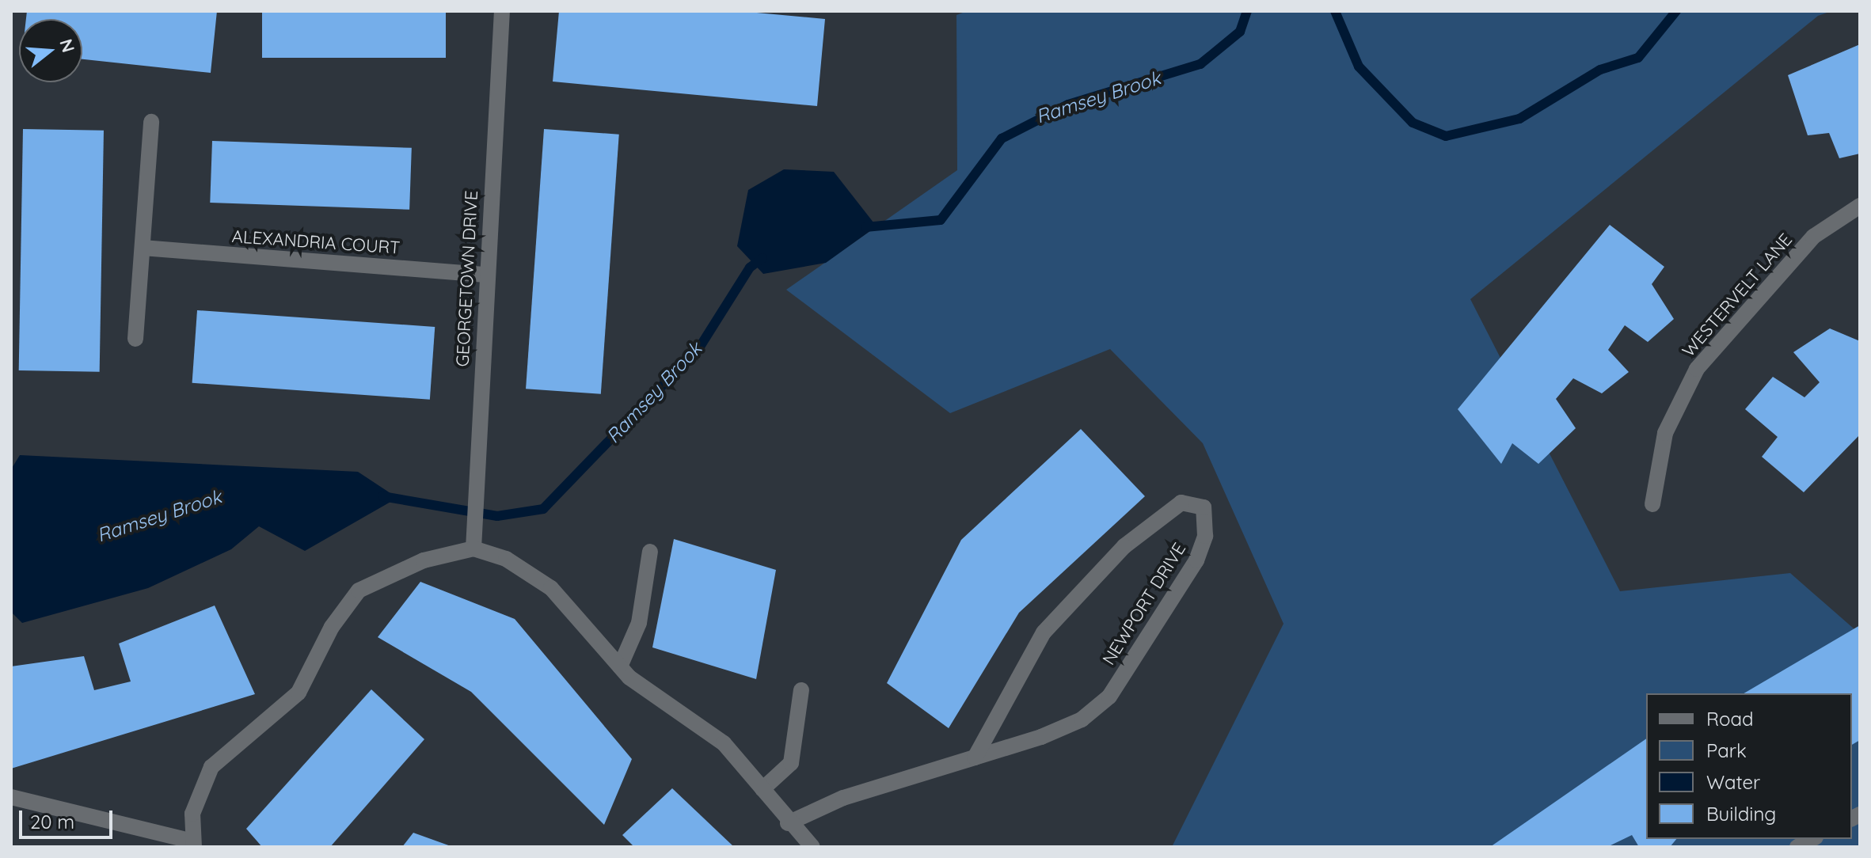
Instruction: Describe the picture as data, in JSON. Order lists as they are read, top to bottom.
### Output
{
  "streets": {
    "street": [
      "ALEXANDRIA COURT",
      "GEORGETOWN DRIVE",
      "WESTERVELT LANE",
      "NEWPORT DRIVE"
    ]
  },
  "crossings": [
    ["ALEXANDRIA COURT", "GEORGETOWN DRIVE"]
  ],
  "water": ["Ramsey Brook"],
  "legend": [
    "Road",
    "Park",
    "Water",
    "Building"
  ],
  "scale_bar": "20 m",
  "north": "right"
}
